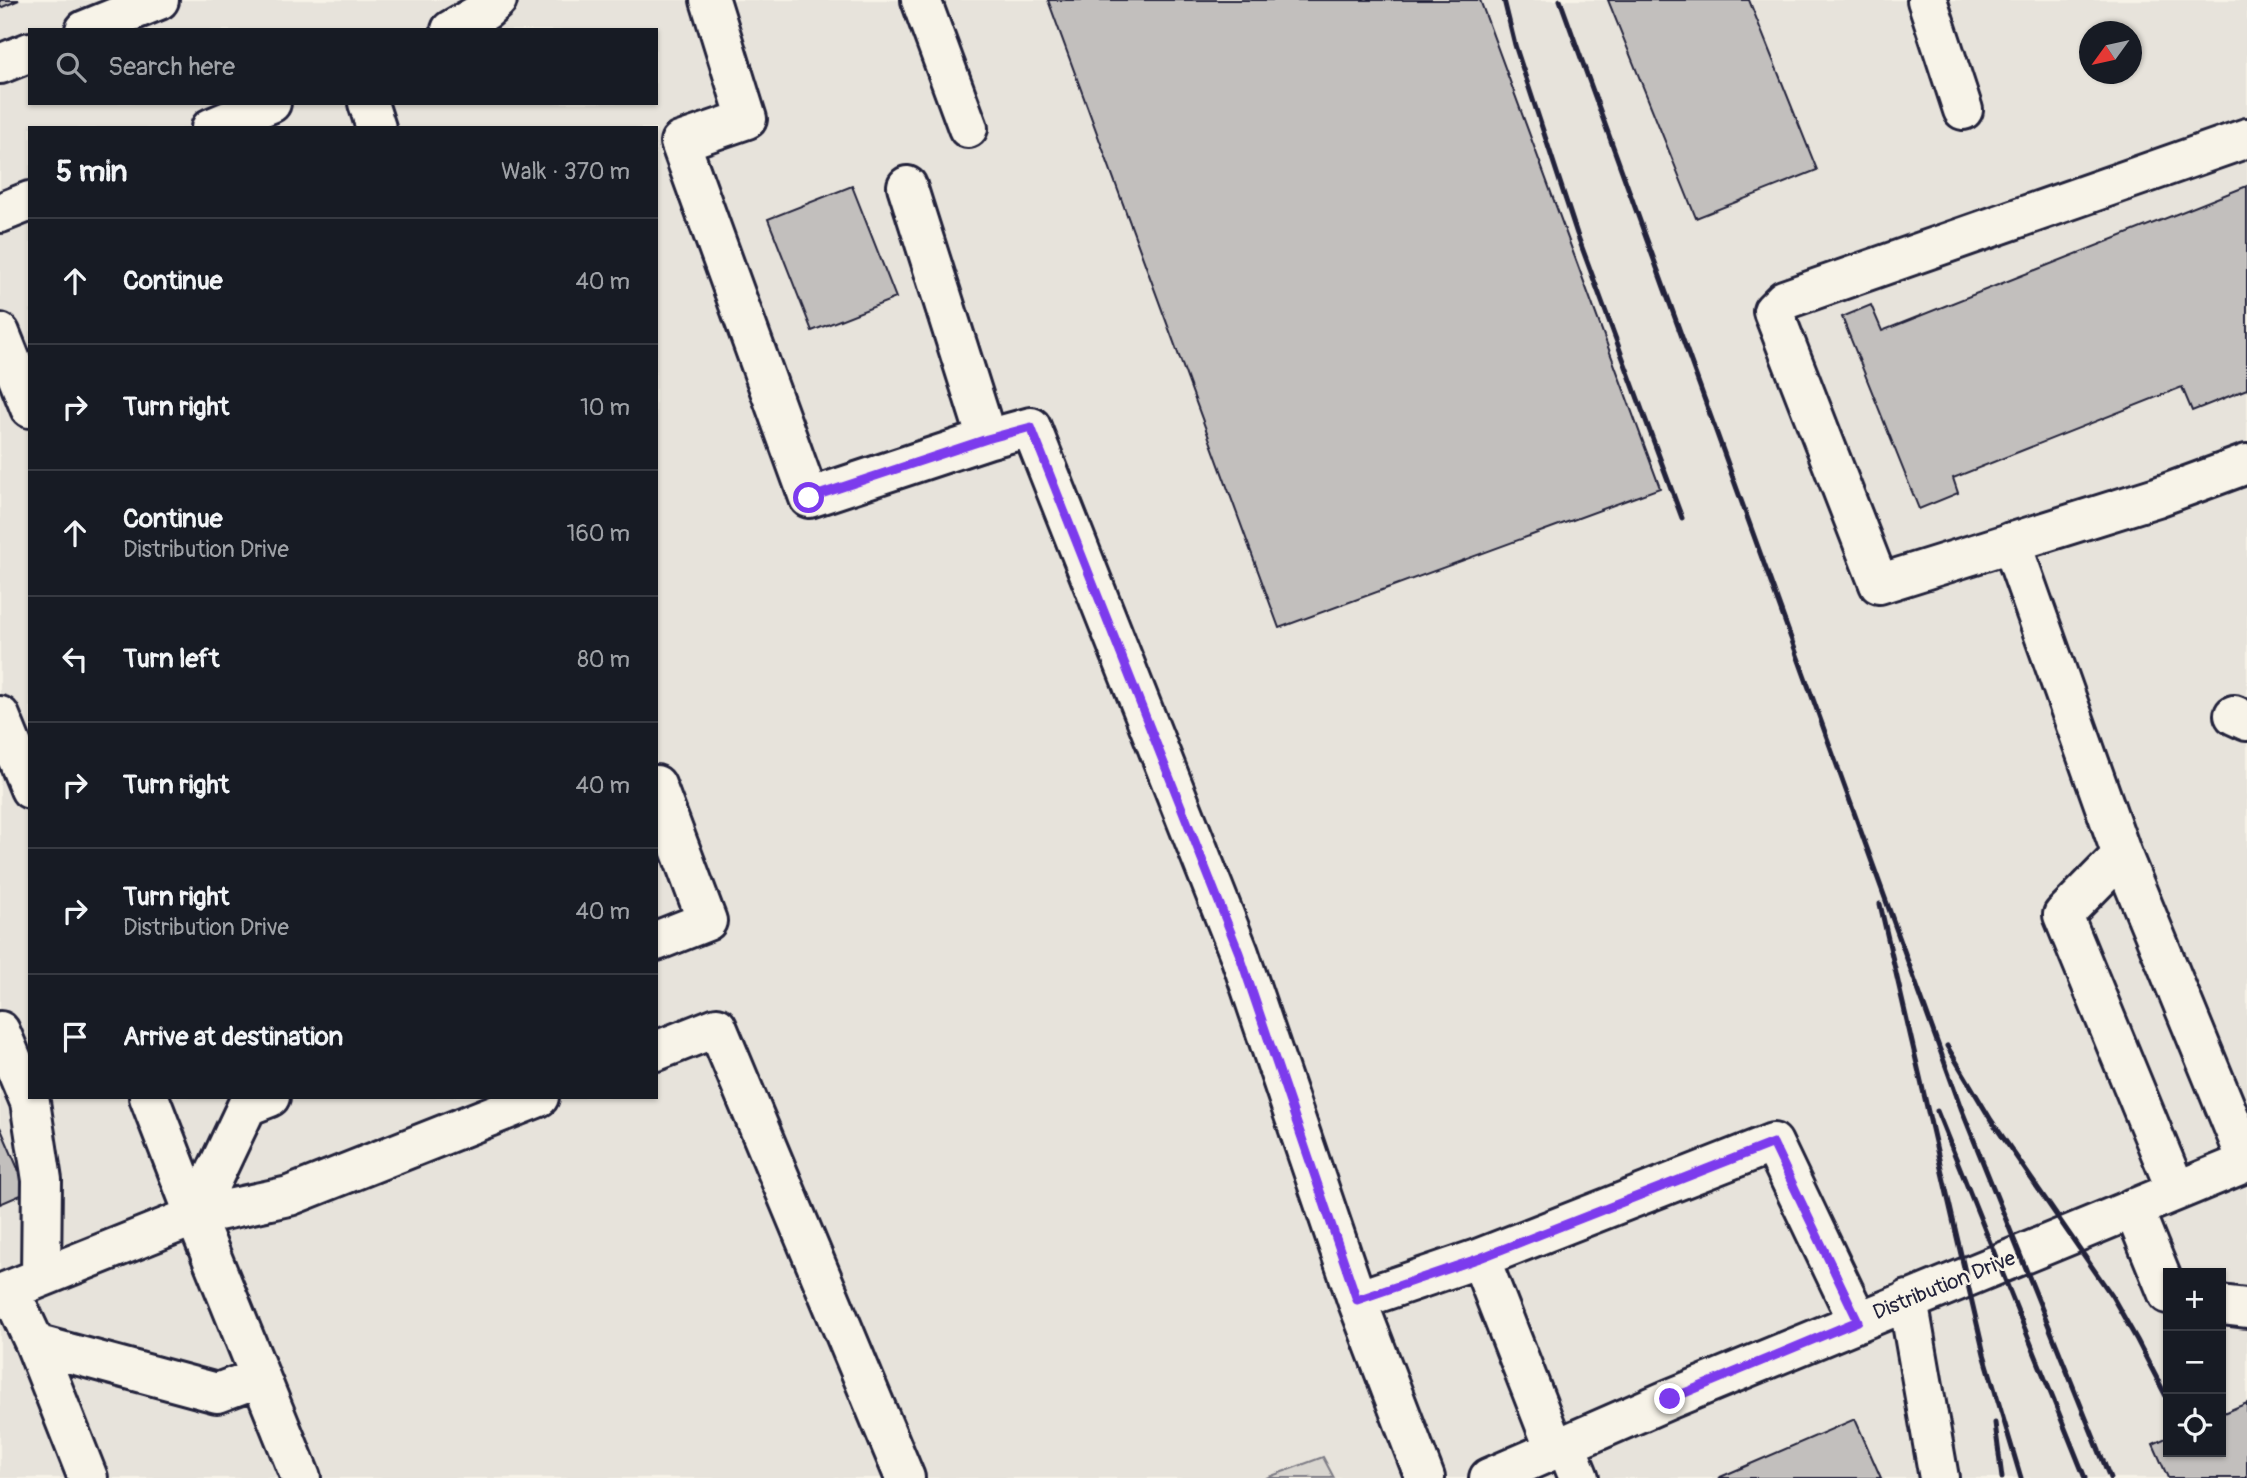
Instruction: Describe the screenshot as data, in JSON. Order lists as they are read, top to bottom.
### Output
{
  "streets": {
    "street": ["Distribution Drive"]
  },
  "north": "bottom left",
  "page": {
    "search": "Search here",
    "heading": ["5 min", "Walk · 370 m"],
    "list": [
      ["Continue", "40 m"],
      ["Turn right", "10 m"],
      ["Continue", "Distribution Drive", "160 m"],
      ["Turn left", "80 m"],
      ["Turn right", "40 m"],
      ["Turn right", "Distribution Drive", "40 m"],
      "Arrive at destination"
    ],
    "map_buttons": ["+", "−"]
  }
}
